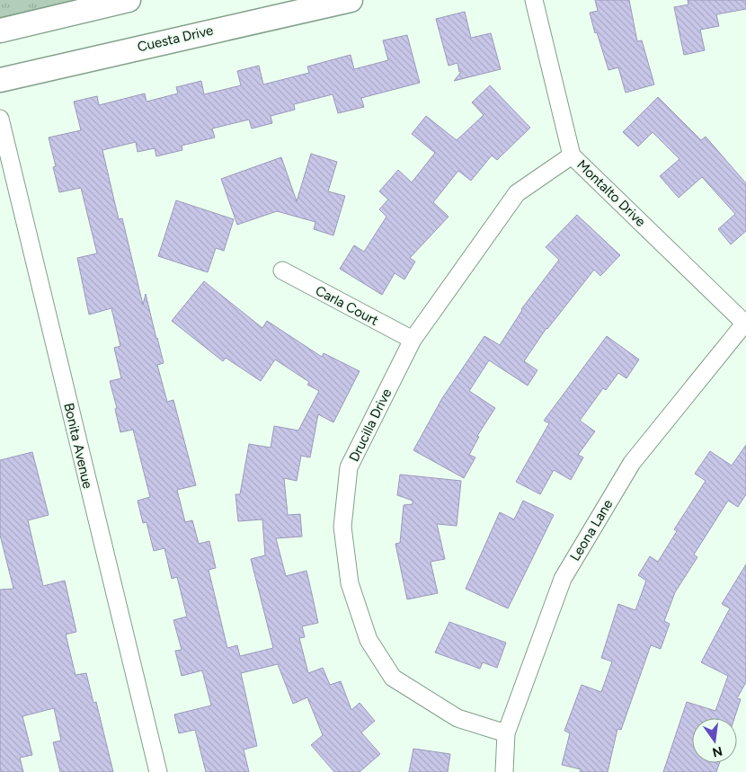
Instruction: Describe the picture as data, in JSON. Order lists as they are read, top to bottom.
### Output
{
  "streets": {
    "main road": ["Cuesta Drive"],
    "street": [
      "Montalto Drive",
      "Carla Court",
      "Drucilla Drive",
      "Bonita Avenue",
      "Leona Lane"
    ]
  },
  "crossings": [
    ["Montalto Drive", "Drucilla Drive"],
    ["Montalto Drive", "Leona Lane"],
    ["Carla Court", "Drucilla Drive"],
    ["Drucilla Drive", "Leona Lane"]
  ],
  "north": "bottom"
}
